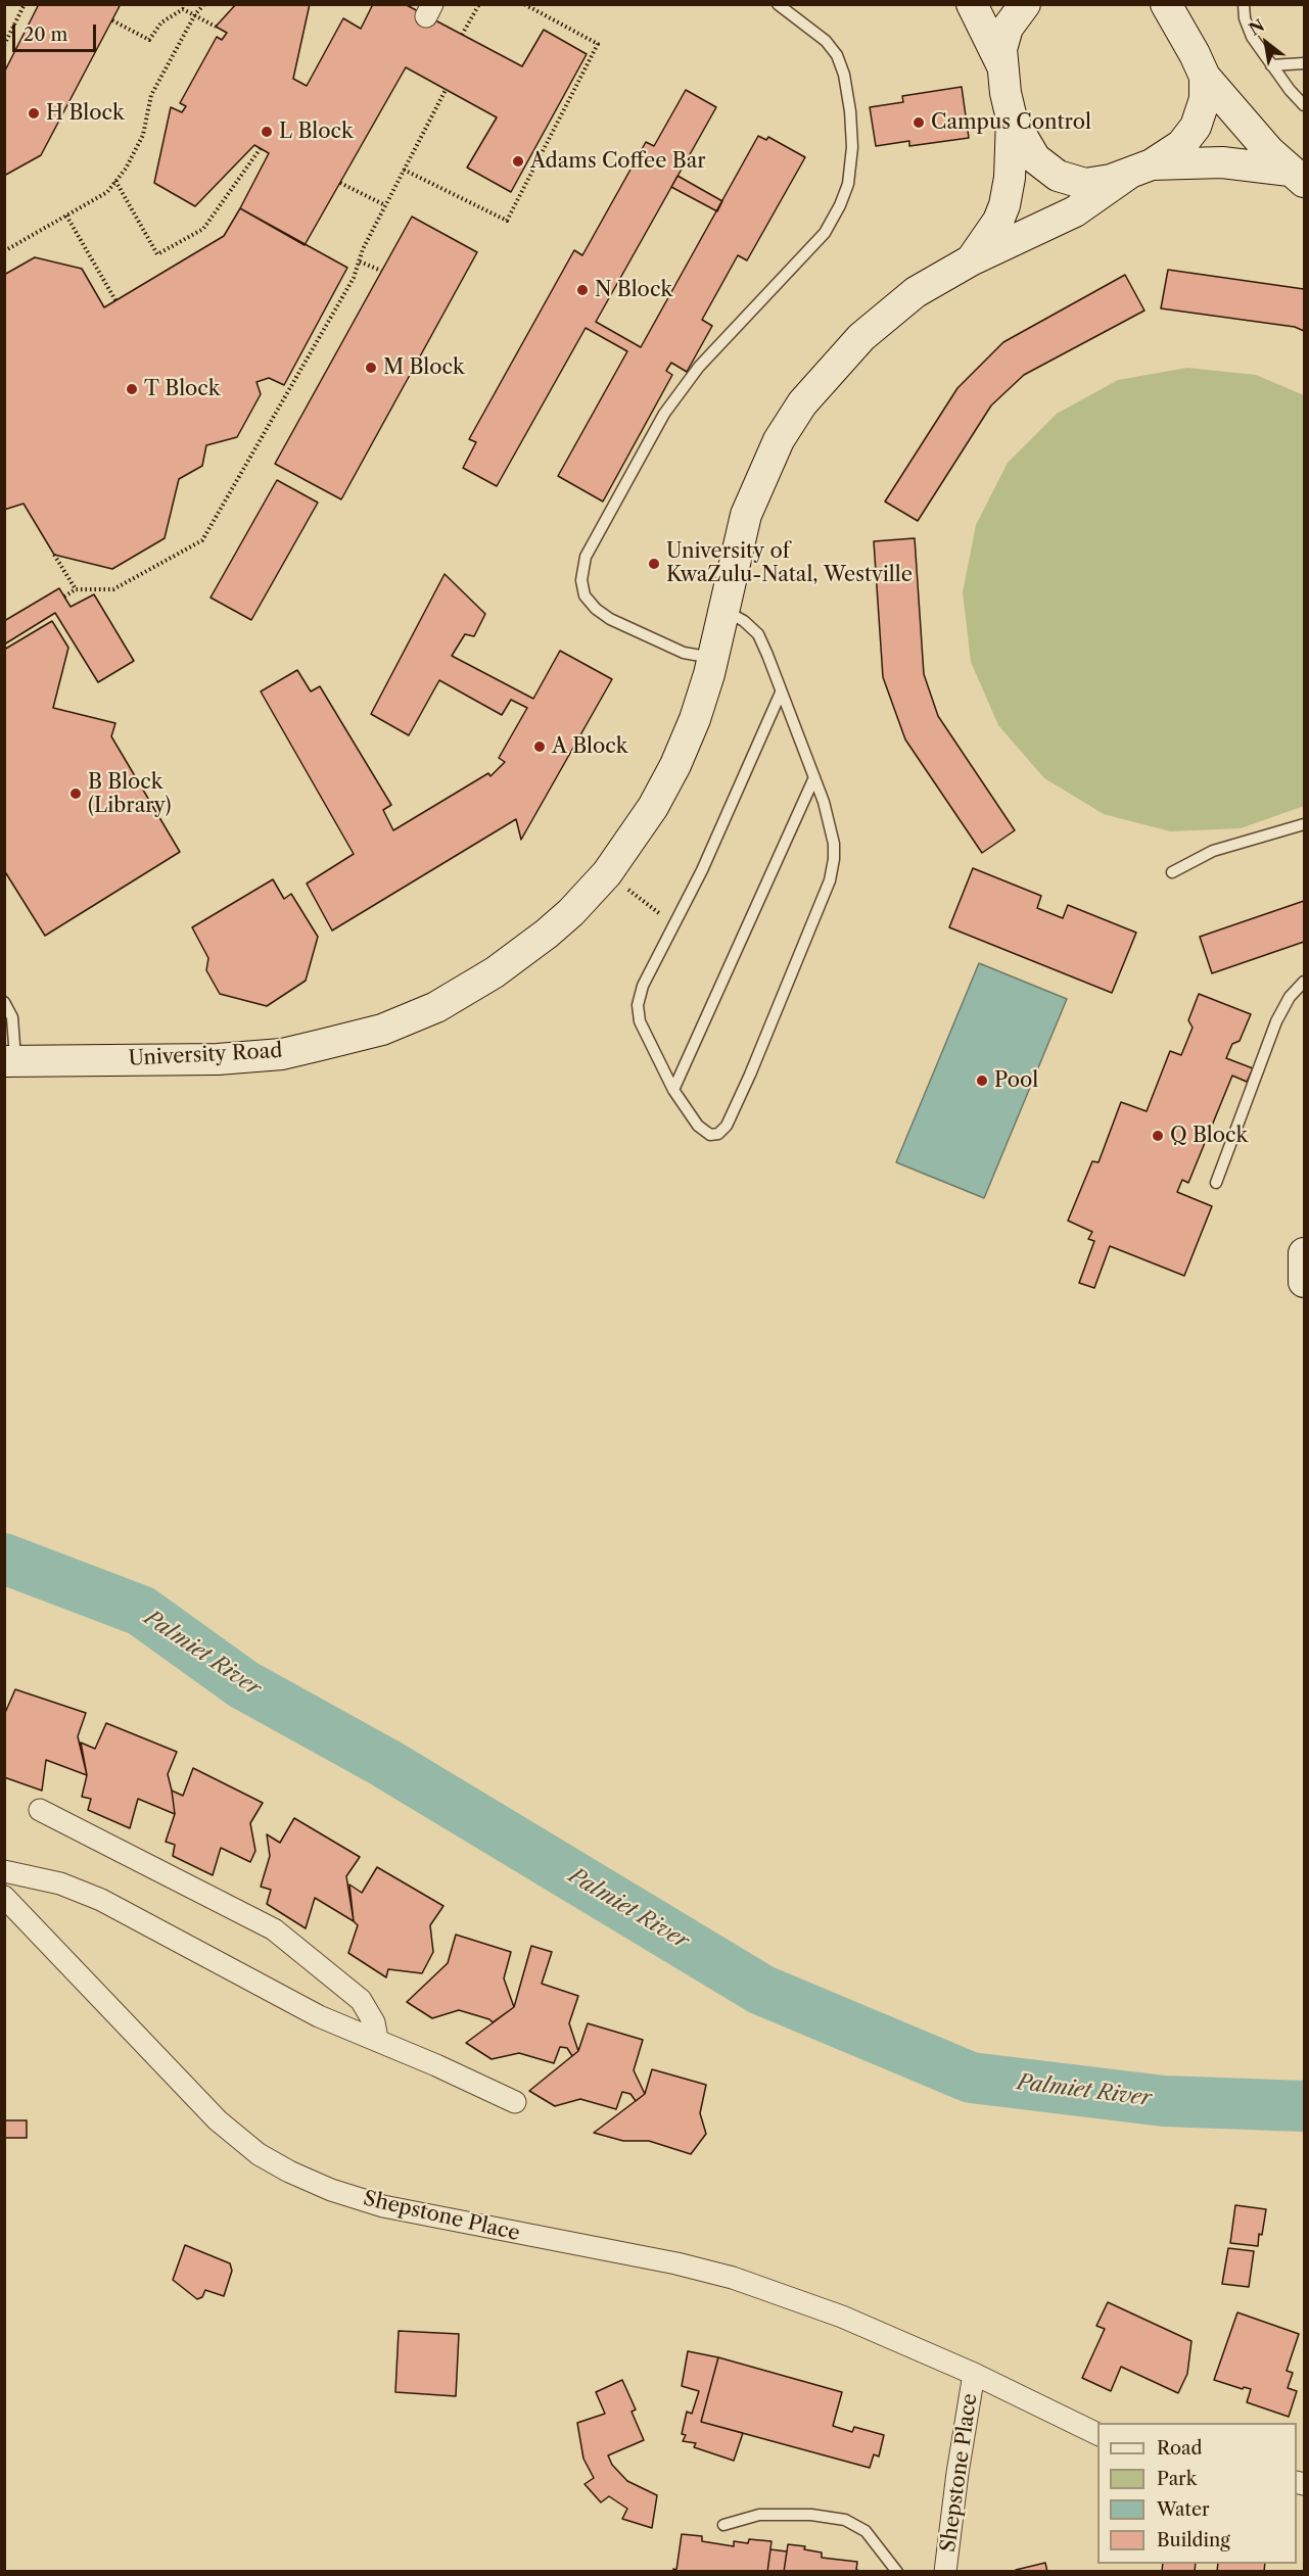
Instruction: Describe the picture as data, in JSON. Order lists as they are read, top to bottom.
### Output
{
  "streets": {
    "street": ["University Road", "Shepstone Place"]
  },
  "water": ["Palmiet River"],
  "places": [
    "H Block",
    "Campus Control",
    "L Block",
    "Adams Coffee Bar",
    "N Block",
    "M Block",
    "T Block",
    "University of KwaZulu-Natal, Westville",
    "A Block",
    "B Block (Library)",
    "Pool",
    "Q Block"
  ],
  "legend": [
    "Road",
    "Park",
    "Water",
    "Building"
  ],
  "scale_bar": "20 m",
  "north": "top left"
}
